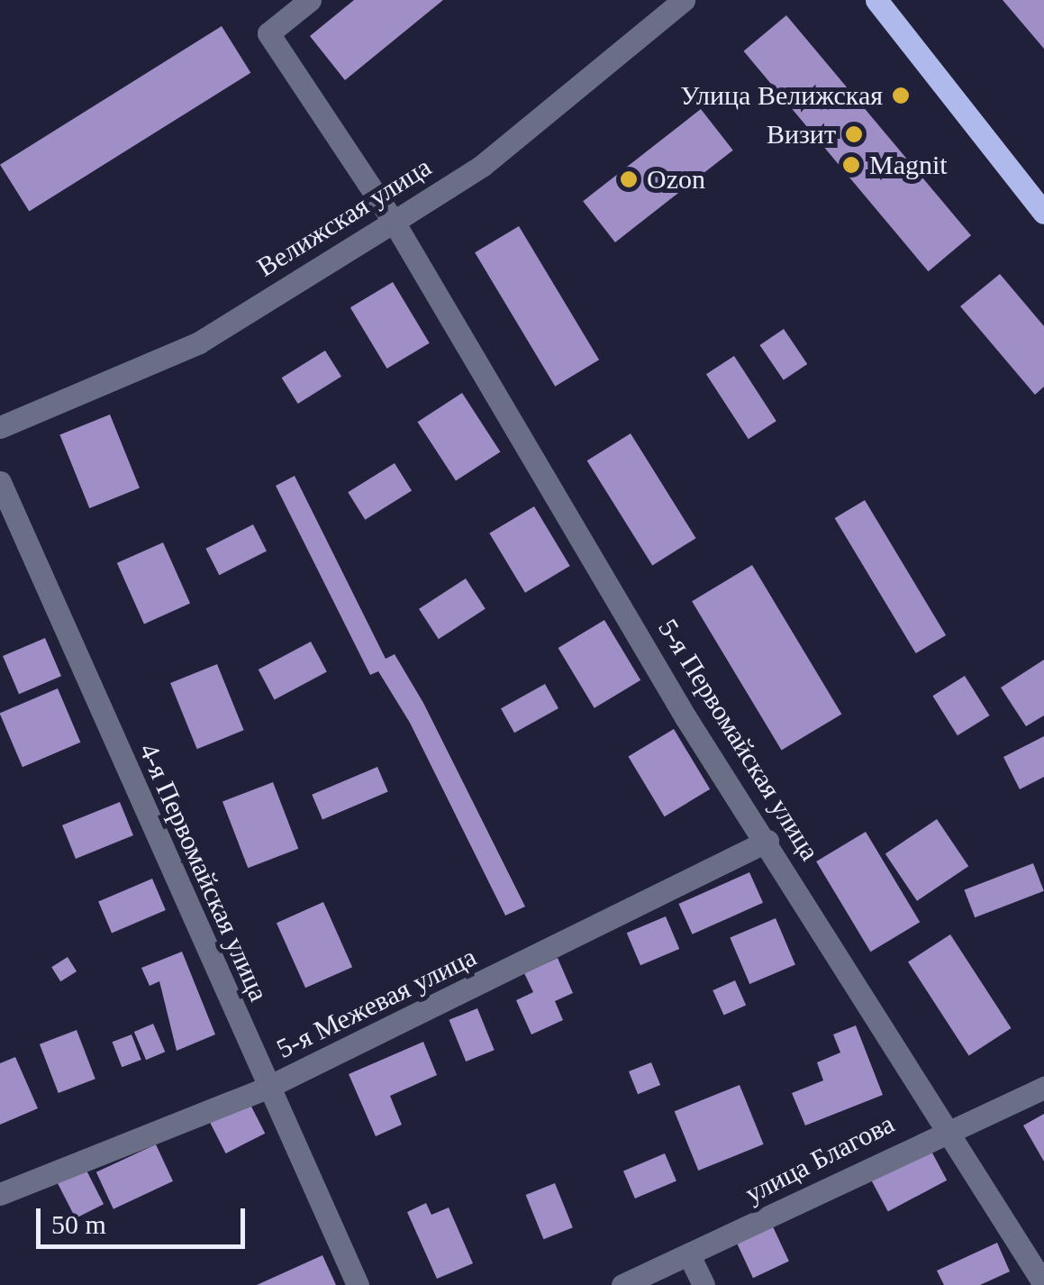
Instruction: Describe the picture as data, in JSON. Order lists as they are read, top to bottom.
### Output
{
  "streets": {
    "street": [
      "Велижская улица",
      "5-я Первомайская улица",
      "4-я Первомайская улица",
      "5-я Межевая улица",
      "улица Благова"
    ]
  },
  "crossings": [
    ["Велижская улица", "5-я Первомайская улица"],
    ["5-я Первомайская улица", "5-я Межевая улица"],
    ["5-я Первомайская улица", "улица Благова"],
    ["4-я Первомайская улица", "5-я Межевая улица"]
  ],
  "places": [
    "Улица Велижская",
    "Визит",
    "Magnit",
    "Ozon"
  ],
  "scale_bar": "50 m"
}
